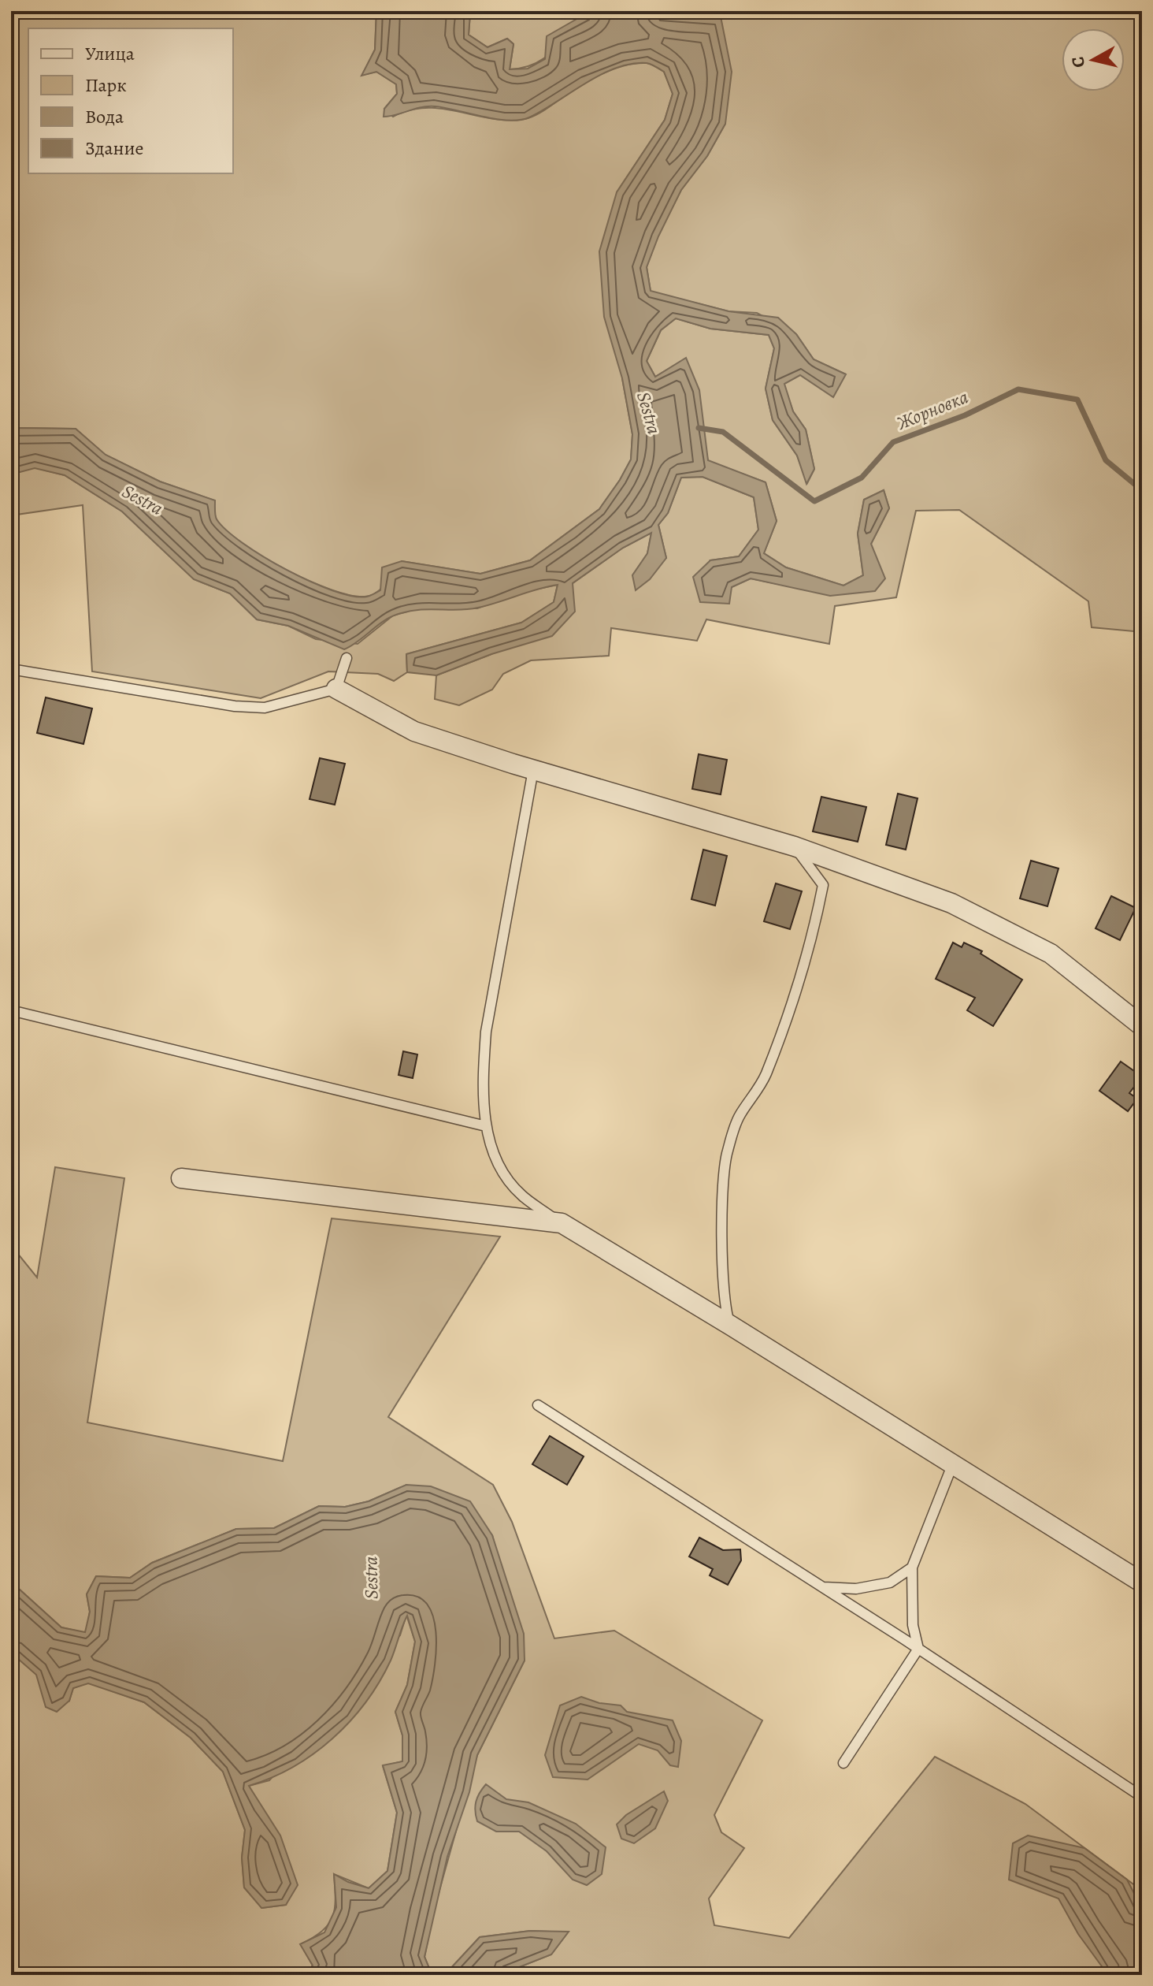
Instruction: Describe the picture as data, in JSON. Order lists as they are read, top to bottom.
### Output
{
  "water": ["Жорновка", "Sestra"],
  "legend": [
    "Улица",
    "Парк",
    "Вода",
    "Здание"
  ],
  "north": "left"
}
